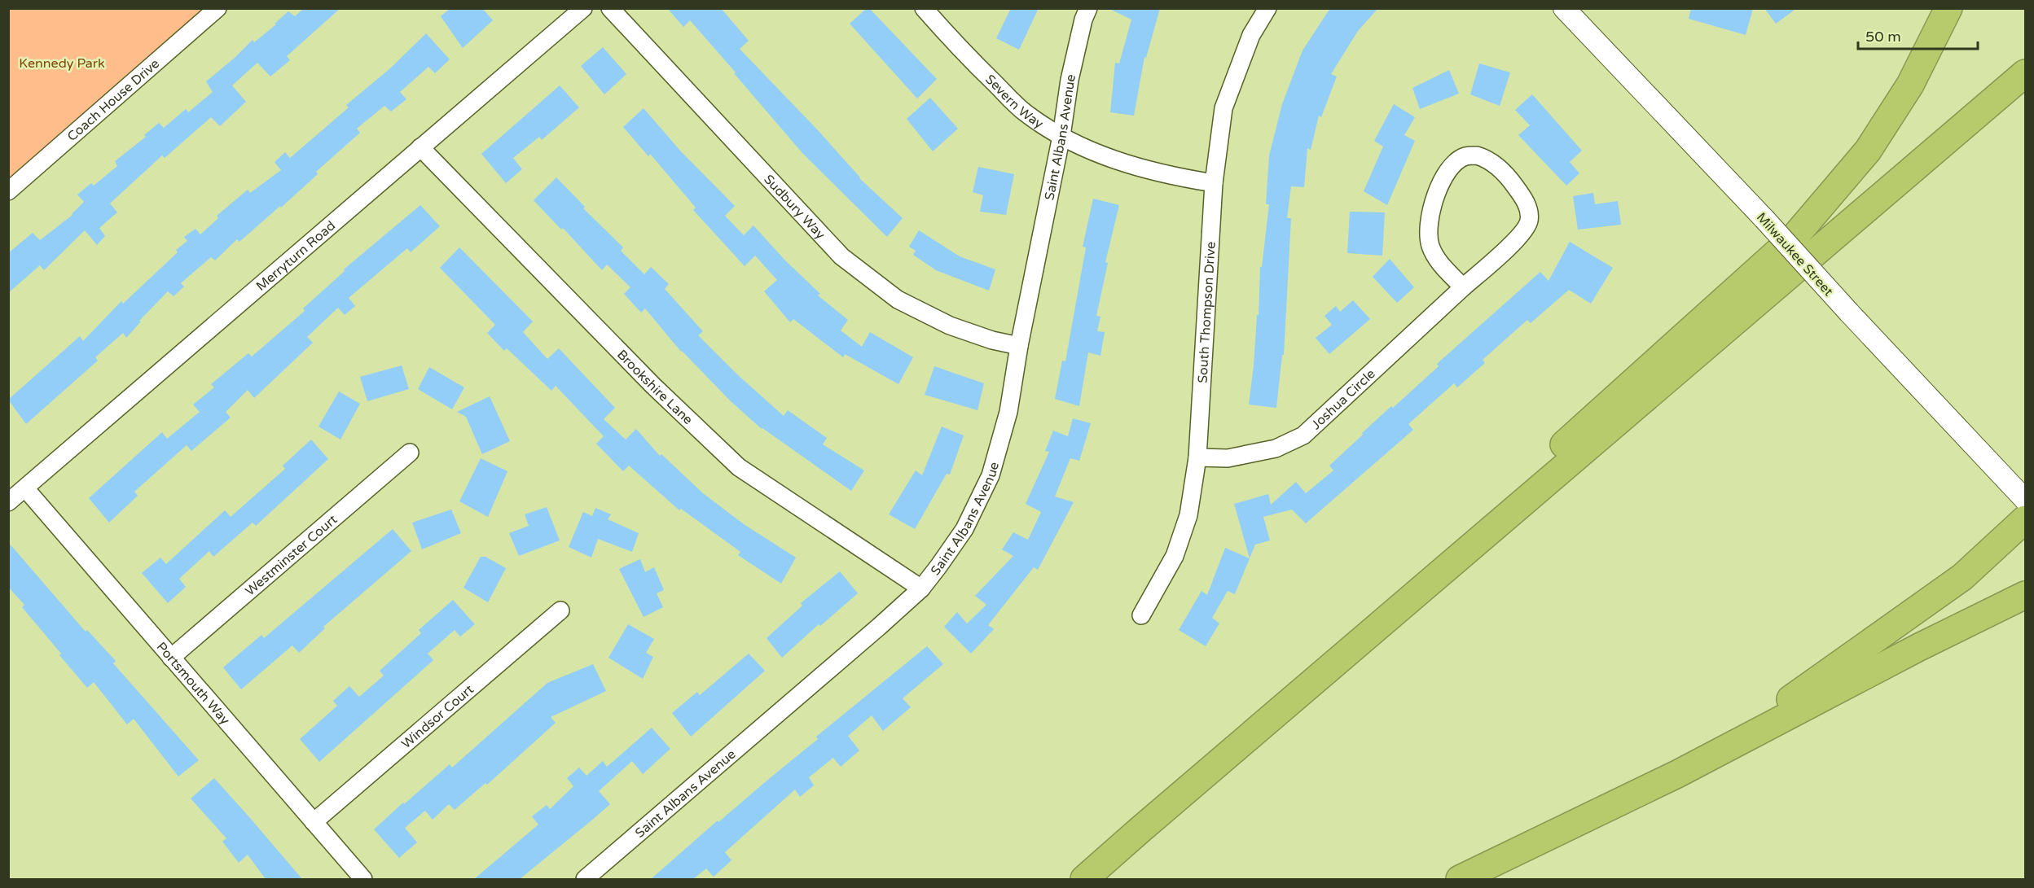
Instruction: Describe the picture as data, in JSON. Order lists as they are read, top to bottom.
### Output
{
  "streets": {
    "street": [
      "Coach House Drive",
      "Severn Way",
      "Saint Albans Avenue",
      "Sudbury Way",
      "Milwaukee Street",
      "Merryturn Road",
      "South Thompson Drive",
      "Brookshire Lane",
      "Joshua Circle",
      "Westminster Court",
      "Portsmouth Way",
      "Windsor Court"
    ]
  },
  "crossings": [
    ["Severn Way", "Saint Albans Avenue"],
    ["Severn Way", "South Thompson Drive"],
    ["Saint Albans Avenue", "Sudbury Way"],
    ["Saint Albans Avenue", "Brookshire Lane"],
    ["Merryturn Road", "Brookshire Lane"],
    ["Merryturn Road", "Portsmouth Way"],
    ["South Thompson Drive", "Joshua Circle"],
    ["Westminster Court", "Portsmouth Way"],
    ["Portsmouth Way", "Windsor Court"]
  ],
  "parks": ["Kennedy Park"],
  "scale_bar": "50 m"
}
